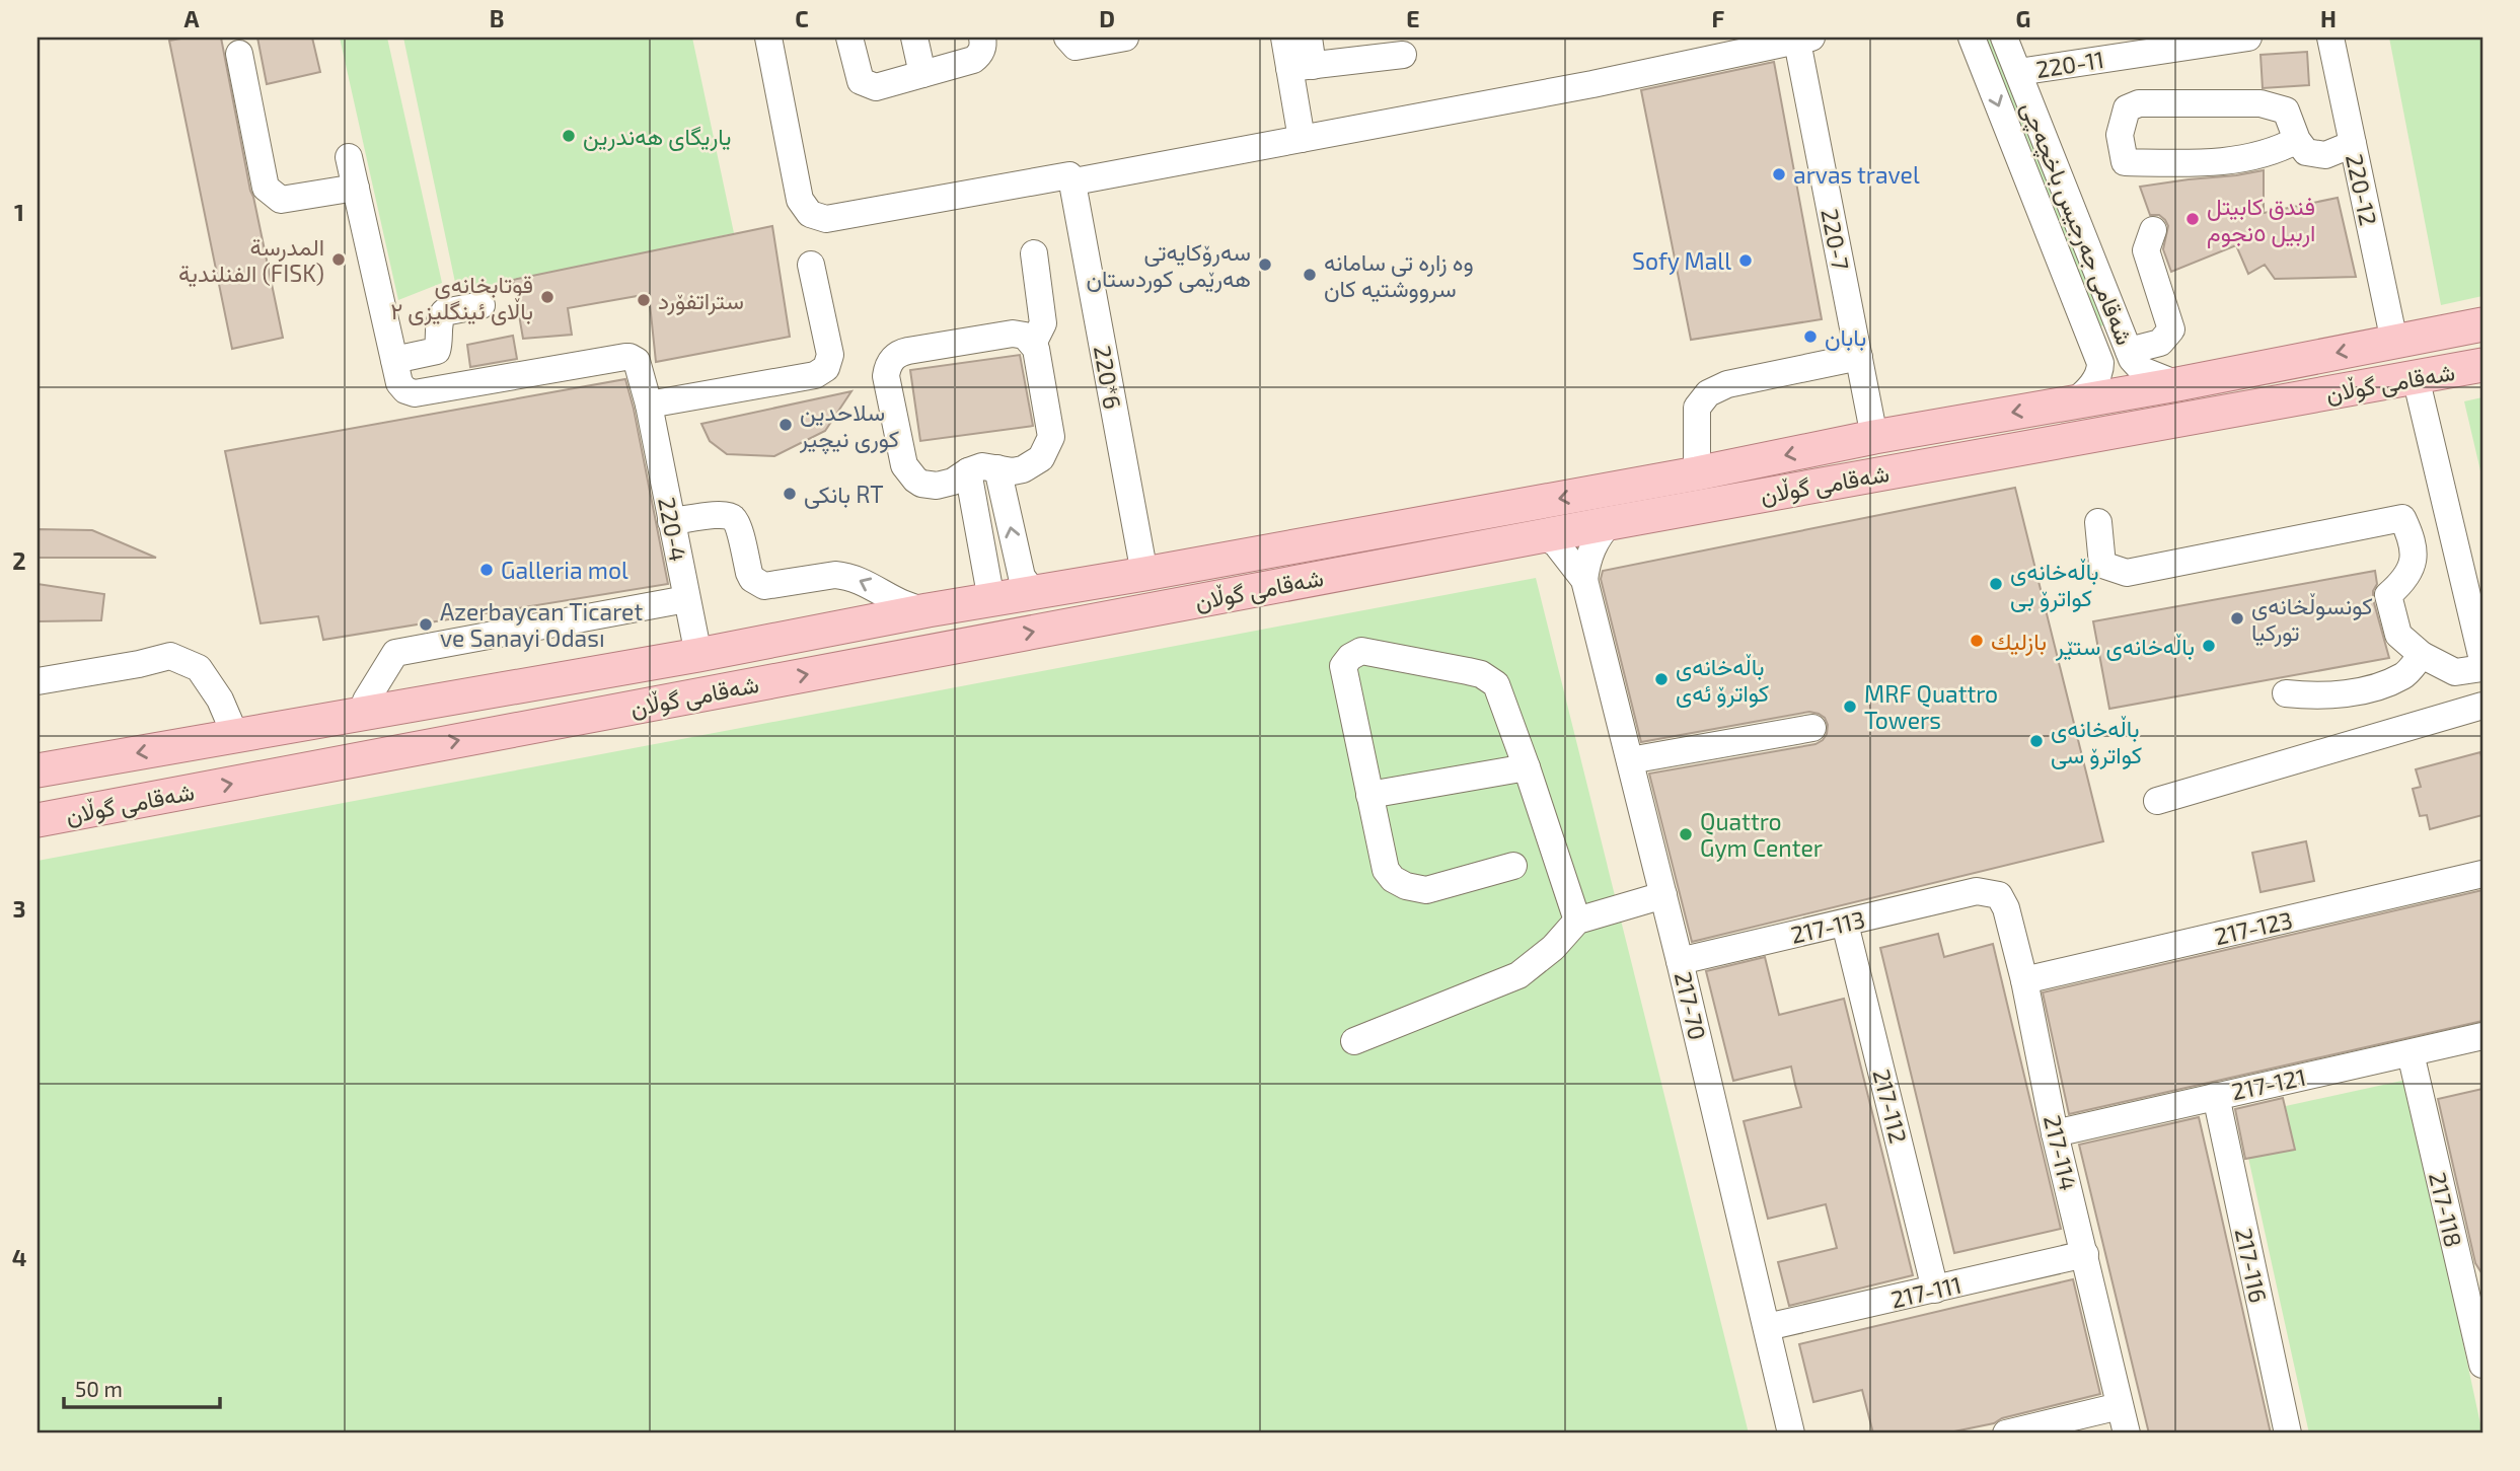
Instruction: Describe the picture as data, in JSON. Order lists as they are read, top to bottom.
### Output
{
  "streets": {
    "main road": ["شەقامی گوڵان"],
    "street": [
      "220-11",
      "220-12",
      "شەقامی جەرجیس باخچەچی",
      "220-7",
      "220*6",
      "220-4",
      "217-113",
      "217-123",
      "217-70",
      "217-121",
      "217-112",
      "217-114",
      "217-118",
      "217-116",
      "217-111"
    ]
  },
  "crossings": [
    ["220-11", "شەقامی جەرجیس باخچەچی"],
    ["220-12", "شەقامی گوڵان"],
    ["شەقامی جەرجیس باخچەچی", "شەقامی گوڵان"],
    ["220-7", "شەقامی گوڵان"],
    ["220*6", "شەقامی گوڵان"],
    ["شەقامی گوڵان", "220-4"],
    ["شەقامی گوڵان", "217-70"],
    ["217-113", "217-70"],
    ["217-113", "217-112"],
    ["217-113", "217-114"],
    ["217-123", "217-114"],
    ["217-70", "217-111"],
    ["217-121", "217-114"],
    ["217-121", "217-118"],
    ["217-121", "217-116"],
    ["217-112", "217-111"],
    ["217-114", "217-111"]
  ],
  "places": [
    "یاریگای هەندرین",
    "arvas travel",
    "فندق كابيتل اربيل ٥نجوم",
    "المدرسة الفنلندية (FISK)",
    "Sofy Mall",
    "سەرۆكایەتی هەرێمی كوردستان",
    "وه زاره تى سامانه سرووشتيه كان",
    "قوتابخانەی باڵای ئینگلیزی ۲",
    "ستراتفۆرد",
    "بابان",
    "سلاحدین كوری نیچیر",
    "بانكی RT",
    "Galleria mol",
    "باڵەخانەی کواترۆ بی",
    "کونسوڵخانەی تورکیا",
    "Azerbaycan Ticaret ve Sanayi Odası",
    "بازليك",
    "باڵەخانەی ستێر",
    "باڵەخانەی کواترۆ ئەی",
    "MRF Quattro Towers",
    "باڵەخانەی کواترۆ سی",
    "Quattro Gym Center"
  ],
  "scale_bar": "50 m",
  "grid": {
    "columns": [
      "A",
      "B",
      "C",
      "D",
      "E",
      "F",
      "G",
      "H"
    ],
    "rows": [
      "1",
      "2",
      "3",
      "4"
    ]
  }
}
